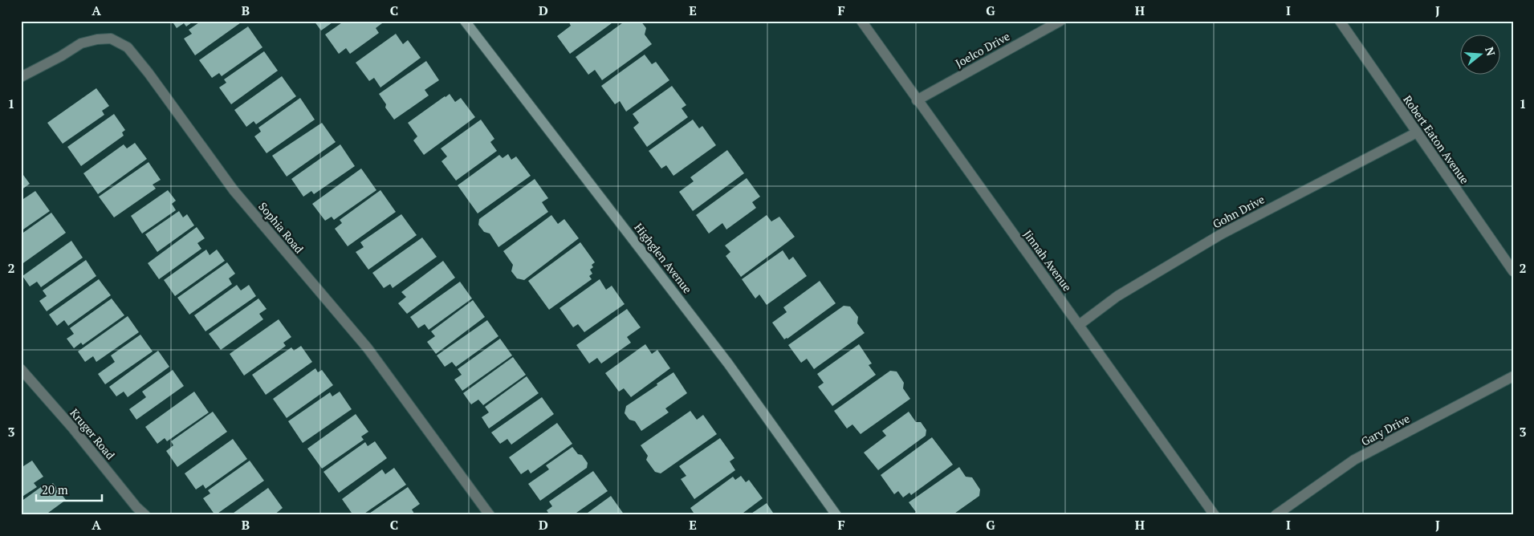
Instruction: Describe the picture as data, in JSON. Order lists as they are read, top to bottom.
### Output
{
  "streets": {
    "street": [
      "Joelco Drive",
      "Robert Eaton Avenue",
      "Gohn Drive",
      "Sophia Road",
      "Highglen Avenue",
      "Jinnah Avenue",
      "Gary Drive",
      "Kruger Road"
    ]
  },
  "crossings": [
    ["Joelco Drive", "Jinnah Avenue"],
    ["Robert Eaton Avenue", "Gohn Drive"],
    ["Gohn Drive", "Jinnah Avenue"]
  ],
  "scale_bar": "20 m",
  "north": "right",
  "grid": {
    "columns": [
      "A",
      "B",
      "C",
      "D",
      "E",
      "F",
      "G",
      "H",
      "I",
      "J"
    ],
    "rows": ["1", "2", "3"]
  }
}
